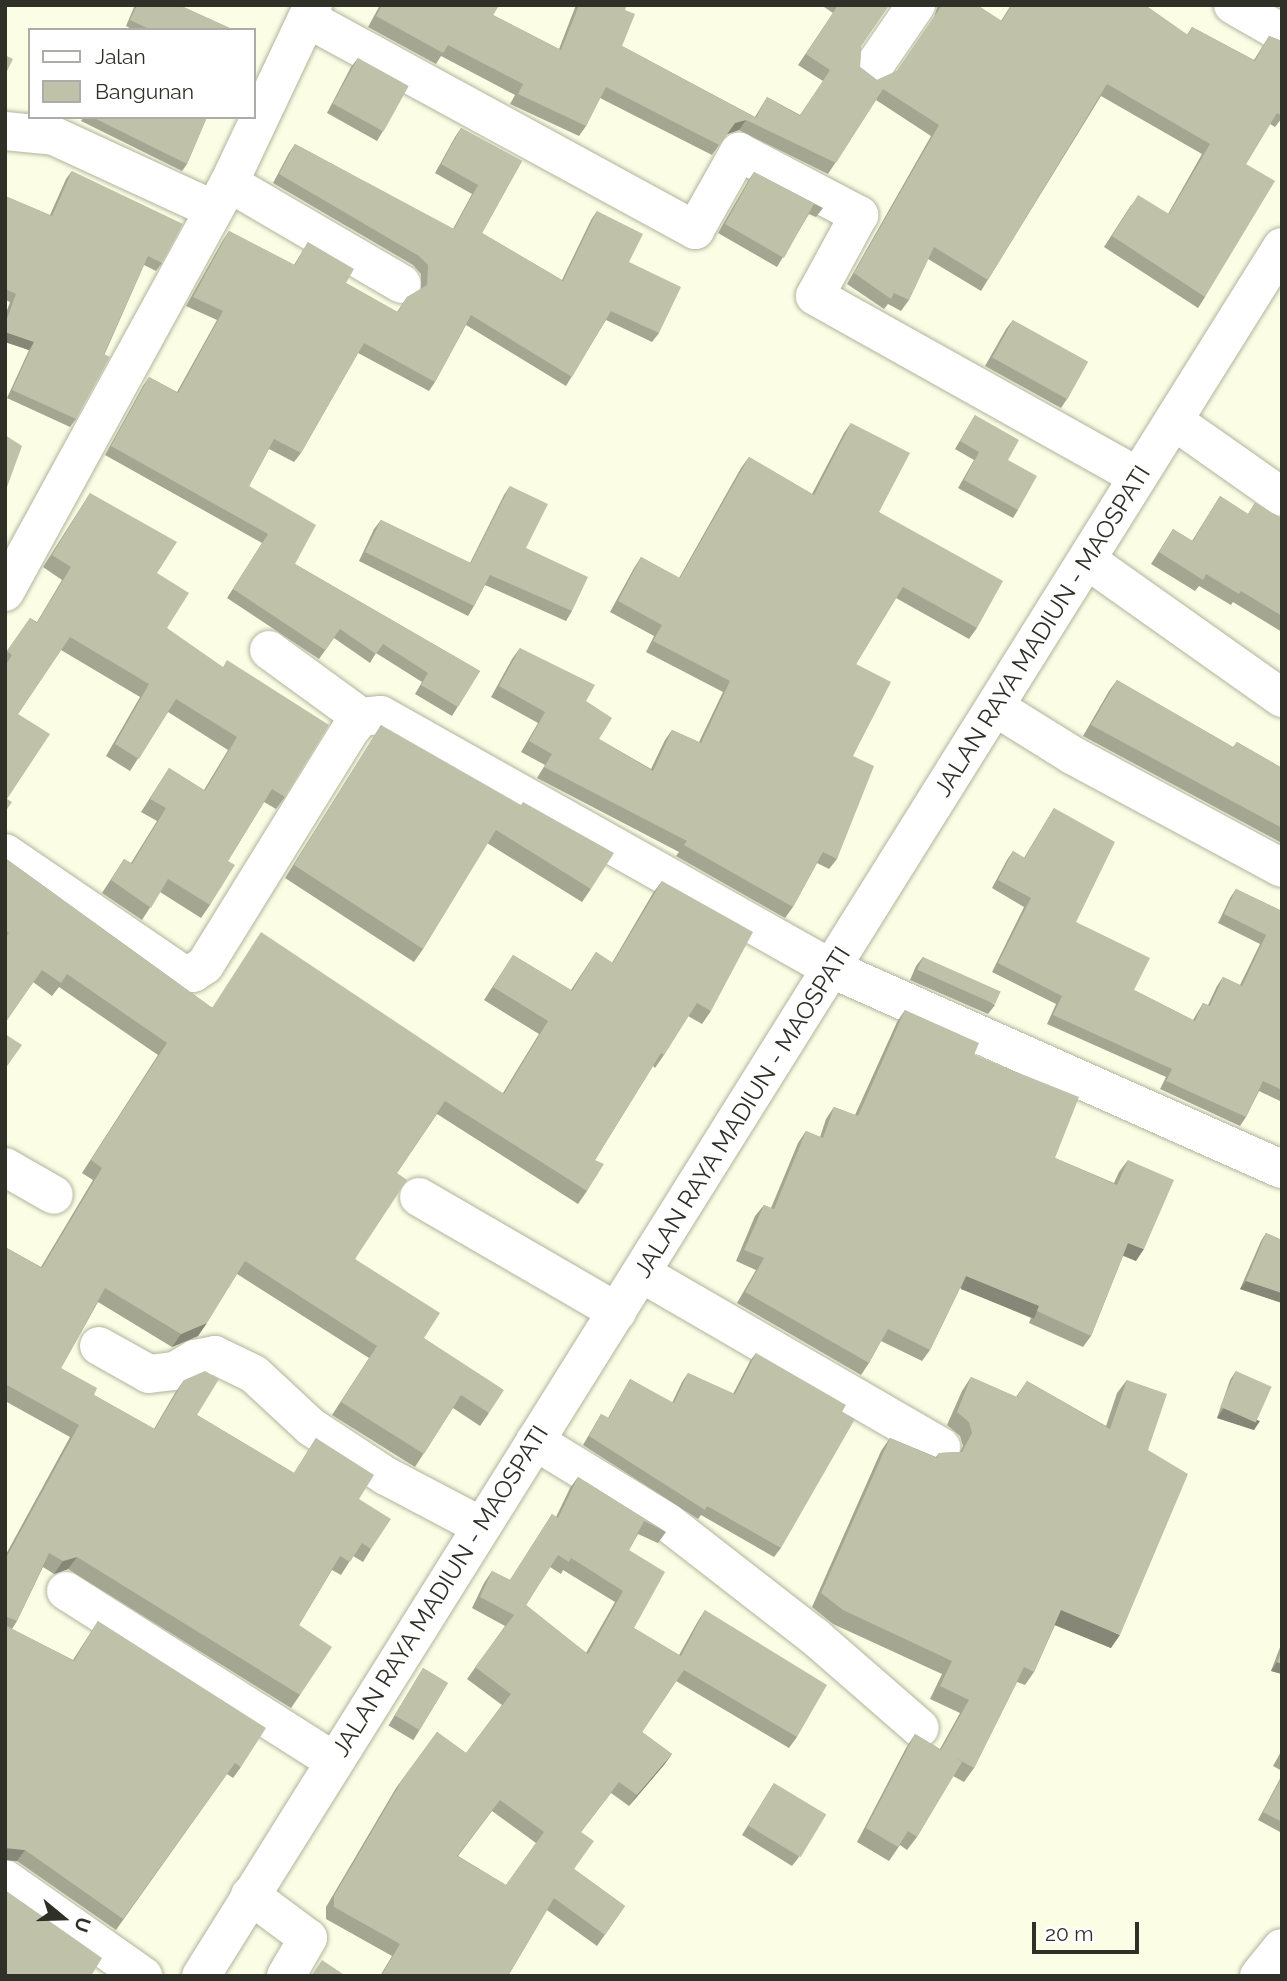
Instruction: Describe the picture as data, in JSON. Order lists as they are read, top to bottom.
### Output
{
  "streets": {
    "main road": ["JALAN RAYA MADIUN - MAOSPATI"]
  },
  "legend": ["Jalan", "Bangunan"],
  "scale_bar": "20 m",
  "north": "right"
}
